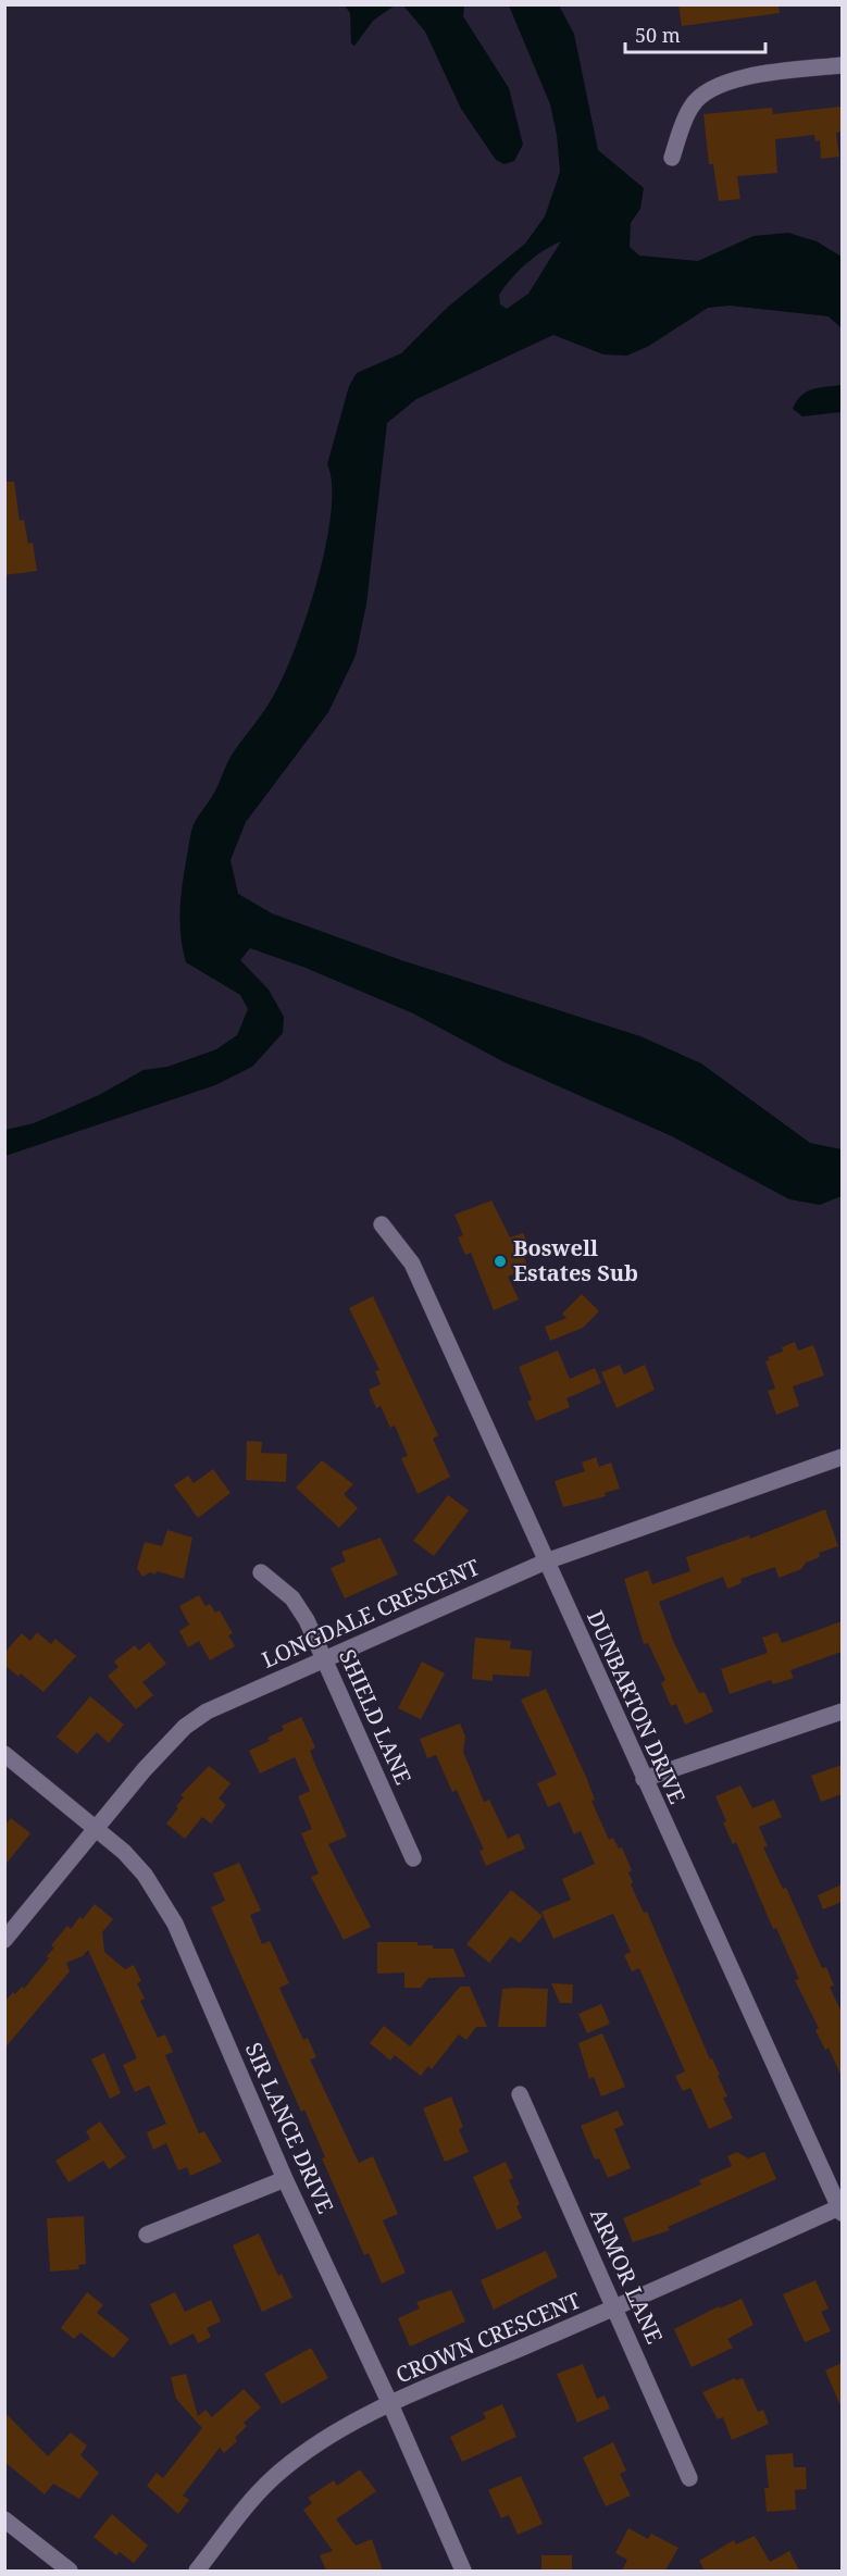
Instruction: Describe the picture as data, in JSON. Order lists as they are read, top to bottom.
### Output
{
  "streets": {
    "street": [
      "LONGDALE CRESCENT",
      "DUNBARTON DRIVE",
      "SHIELD LANE",
      "SIR LANCE DRIVE",
      "ARMOR LANE",
      "CROWN CRESCENT"
    ]
  },
  "crossings": [
    ["LONGDALE CRESCENT", "DUNBARTON DRIVE"],
    ["LONGDALE CRESCENT", "SHIELD LANE"],
    ["LONGDALE CRESCENT", "SIR LANCE DRIVE"],
    ["DUNBARTON DRIVE", "CROWN CRESCENT"],
    ["SIR LANCE DRIVE", "CROWN CRESCENT"],
    ["ARMOR LANE", "CROWN CRESCENT"]
  ],
  "places": ["Boswell Estates Sub"],
  "scale_bar": "50 m"
}
